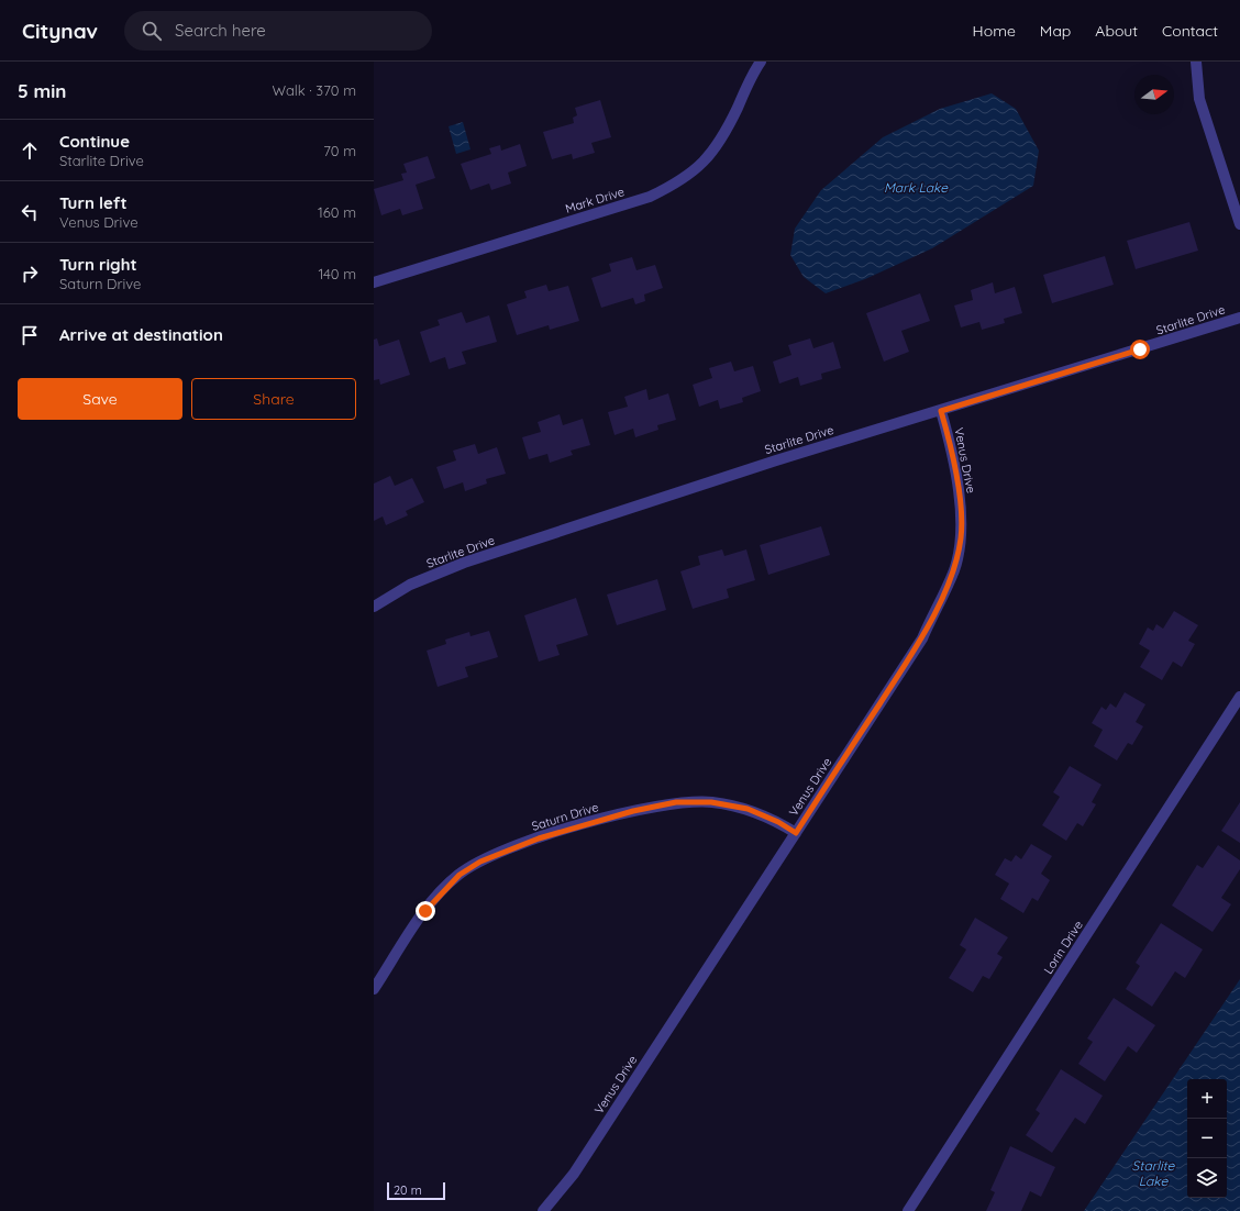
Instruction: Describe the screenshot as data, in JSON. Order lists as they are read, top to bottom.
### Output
{
  "streets": {
    "street": [
      "Mark Drive",
      "Starlite Drive",
      "Venus Drive",
      "Saturn Drive",
      "Lorin Drive"
    ]
  },
  "crossings": [
    ["Starlite Drive", "Venus Drive"],
    ["Venus Drive", "Saturn Drive"]
  ],
  "water": ["Mark Lake", "Starlite Lake"],
  "scale_bar": "20 m",
  "north": "right",
  "page": {
    "header": "Citynav",
    "search": "Search here",
    "nav": [
      "Home",
      "Map",
      "About",
      "Contact"
    ],
    "heading": ["5 min", "Walk · 370 m"],
    "list": [
      ["Continue", "Starlite Drive", "70 m"],
      ["Turn left", "Venus Drive", "160 m"],
      ["Turn right", "Saturn Drive", "140 m"],
      "Arrive at destination"
    ],
    "buttons": ["Save", "Share"],
    "map_buttons": ["+", "−"],
    "scale": "20 m"
  }
}
